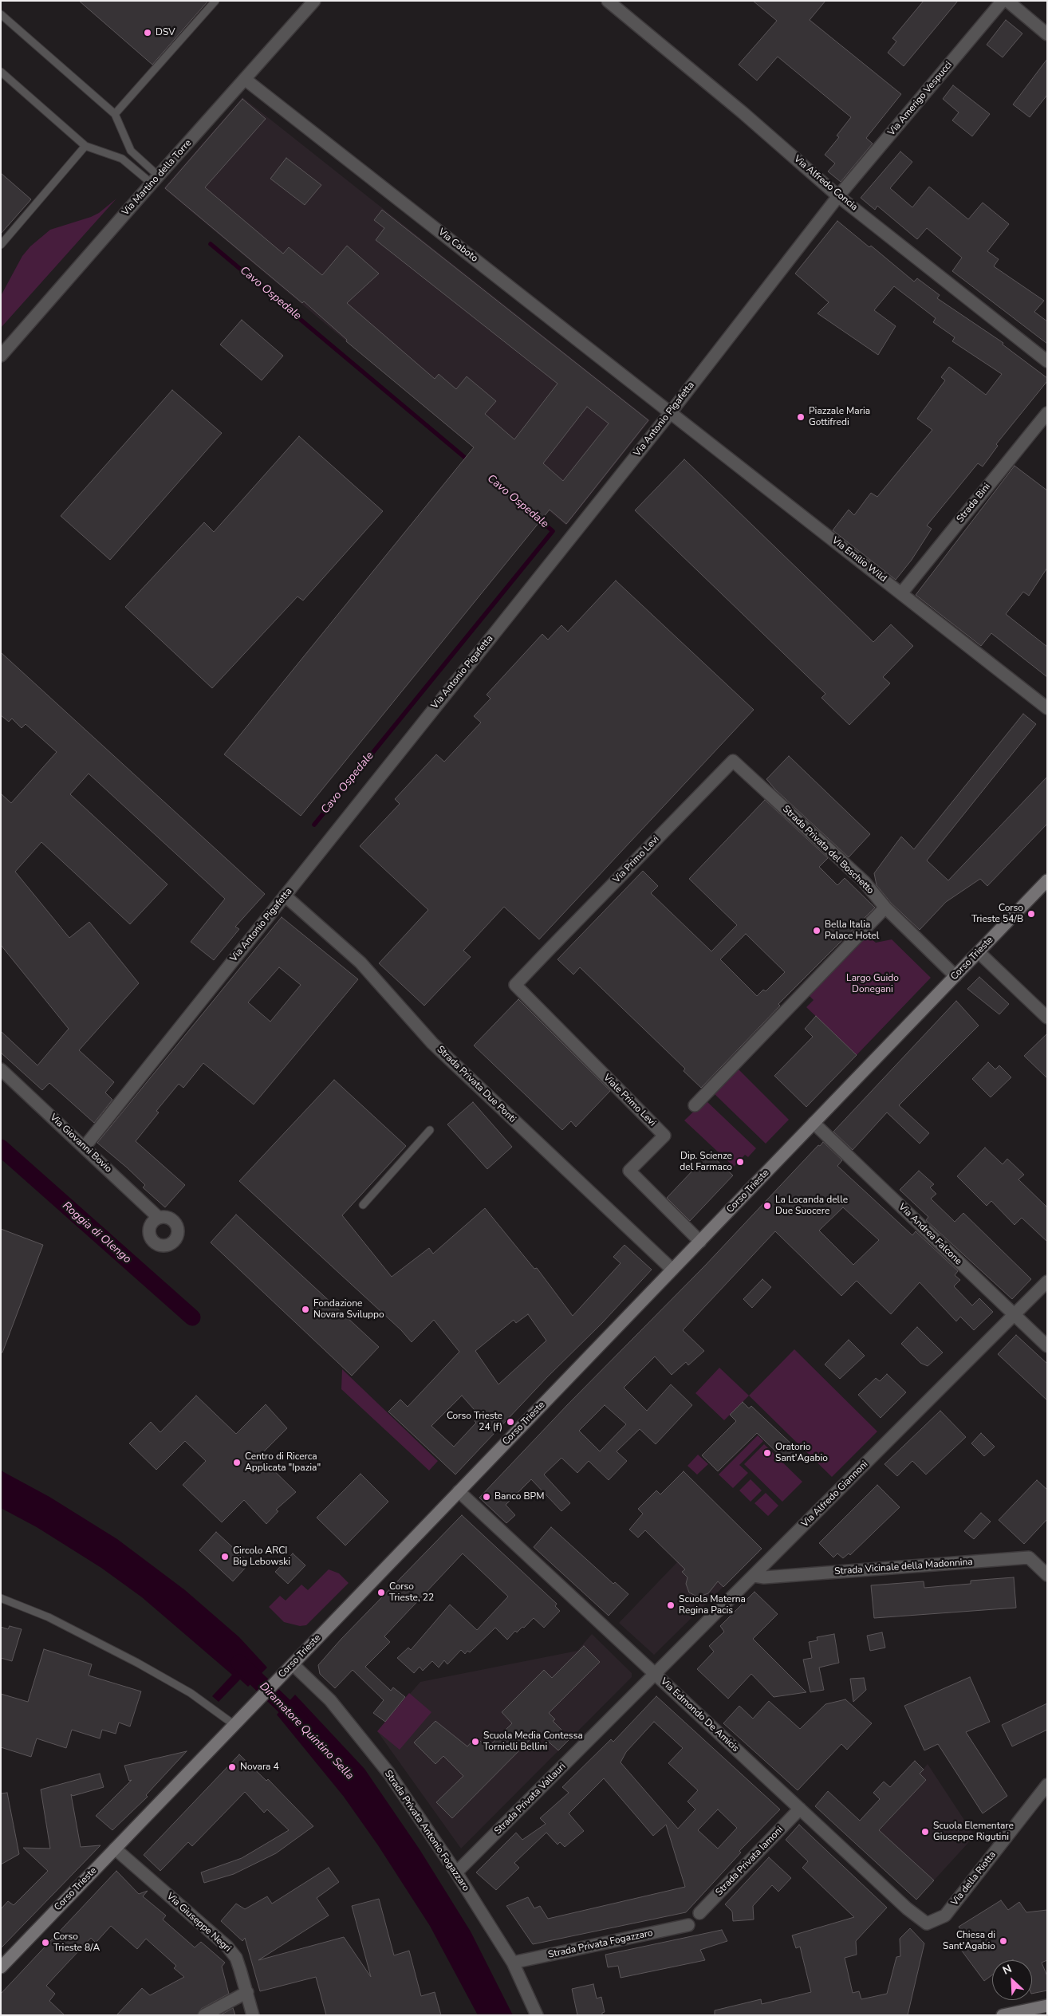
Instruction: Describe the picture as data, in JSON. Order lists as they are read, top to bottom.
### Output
{
  "streets": {
    "main road": ["Corso Trieste"],
    "street": [
      "Via Amerigo Vespucci",
      "Via Martino della Torre",
      "Via Alfredo Concia",
      "Via Caboto",
      "Via Antonio Pigafetta",
      "Strada Bini",
      "Via Emilio Wild",
      "Strada Privata del Boschetto",
      "Via Primo Levi",
      "Strada Privata Due Ponti",
      "Viale Primo Levi",
      "Via Giovanni Bovio",
      "Via Andrea Falcone",
      "Via Alfredo Giannoni",
      "Strada Vicinale della Madonnina",
      "Via Edmondo De Amicis",
      "Strada Privata Vallauri",
      "Strada Privata Antonio Fogazzaro",
      "Strada Privata Iamoni",
      "Via della Riotta",
      "Via Giuseppe Negri",
      "Strada Privata Fogazzaro"
    ]
  },
  "crossings": [
    ["Via Amerigo Vespucci", "Via Alfredo Concia"],
    ["Via Amerigo Vespucci", "Via Antonio Pigafetta"],
    ["Via Martino della Torre", "Via Caboto"],
    ["Via Alfredo Concia", "Via Antonio Pigafetta"],
    ["Via Caboto", "Via Antonio Pigafetta"],
    ["Via Caboto", "Via Emilio Wild"],
    ["Via Antonio Pigafetta", "Via Emilio Wild"],
    ["Via Antonio Pigafetta", "Strada Privata Due Ponti"],
    ["Via Antonio Pigafetta", "Via Giovanni Bovio"],
    ["Strada Bini", "Via Emilio Wild"],
    ["Strada Privata del Boschetto", "Via Primo Levi"],
    ["Strada Privata del Boschetto", "Corso Trieste"],
    ["Via Primo Levi", "Viale Primo Levi"],
    ["Corso Trieste", "Strada Privata Due Ponti"],
    ["Corso Trieste", "Viale Primo Levi"],
    ["Corso Trieste", "Via Andrea Falcone"],
    ["Corso Trieste", "Via Edmondo De Amicis"],
    ["Corso Trieste", "Strada Privata Antonio Fogazzaro"],
    ["Corso Trieste", "Via Giuseppe Negri"],
    ["Via Andrea Falcone", "Via Alfredo Giannoni"],
    ["Via Alfredo Giannoni", "Strada Vicinale della Madonnina"],
    ["Via Alfredo Giannoni", "Via Edmondo De Amicis"],
    ["Via Alfredo Giannoni", "Strada Privata Vallauri"],
    ["Via Edmondo De Amicis", "Strada Privata Vallauri"],
    ["Via Edmondo De Amicis", "Strada Privata Iamoni"],
    ["Via Edmondo De Amicis", "Via della Riotta"],
    ["Strada Privata Vallauri", "Strada Privata Antonio Fogazzaro"],
    ["Strada Privata Antonio Fogazzaro", "Strada Privata Fogazzaro"]
  ],
  "water": ["Cavo Ospedale", "Roggia di Olengo", "Diramatore Quintino Sella"],
  "parks": ["Largo Guido Donegani"],
  "places": [
    "DSV",
    "Piazzale Maria Gottifredi",
    "Corso Trieste 54/B",
    "Bella Italia Palace Hotel",
    "Dip. Scienze del Farmaco",
    "La Locanda delle Due Suocere",
    "Fondazione Novara Sviluppo",
    "Corso Trieste 24 (f)",
    "Oratorio Sant'Agabio",
    "Centro di Ricerca Applicata \"Ipazia\"",
    "Banco BPM",
    "Circolo ARCI Big Lebowski",
    "Corso Trieste, 22",
    "Scuola Materna Regina Pacis",
    "Scuola Media Contessa Tornielli Bellini",
    "Novara 4",
    "Scuola Elementare Giuseppe Rigutini",
    "Chiesa di Sant'Agabio",
    "Corso Trieste 8/A"
  ],
  "north": "top left"
}
